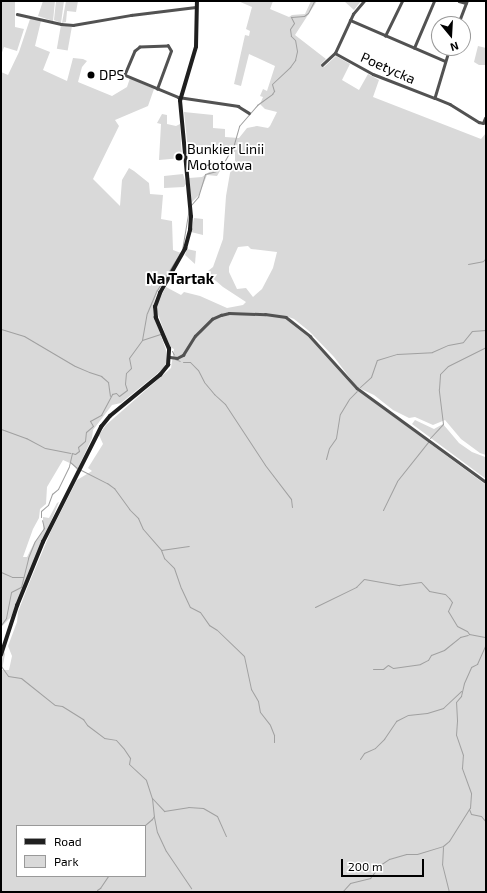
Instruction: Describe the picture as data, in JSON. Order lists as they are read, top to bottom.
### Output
{
  "streets": {
    "street": ["Poetycka"]
  },
  "districts": ["Na Tartak"],
  "places": ["DPS", "Bunkier Linii Mołotowa"],
  "legend": ["Road", "Park"],
  "scale_bar": "200 m",
  "north": "bottom"
}
